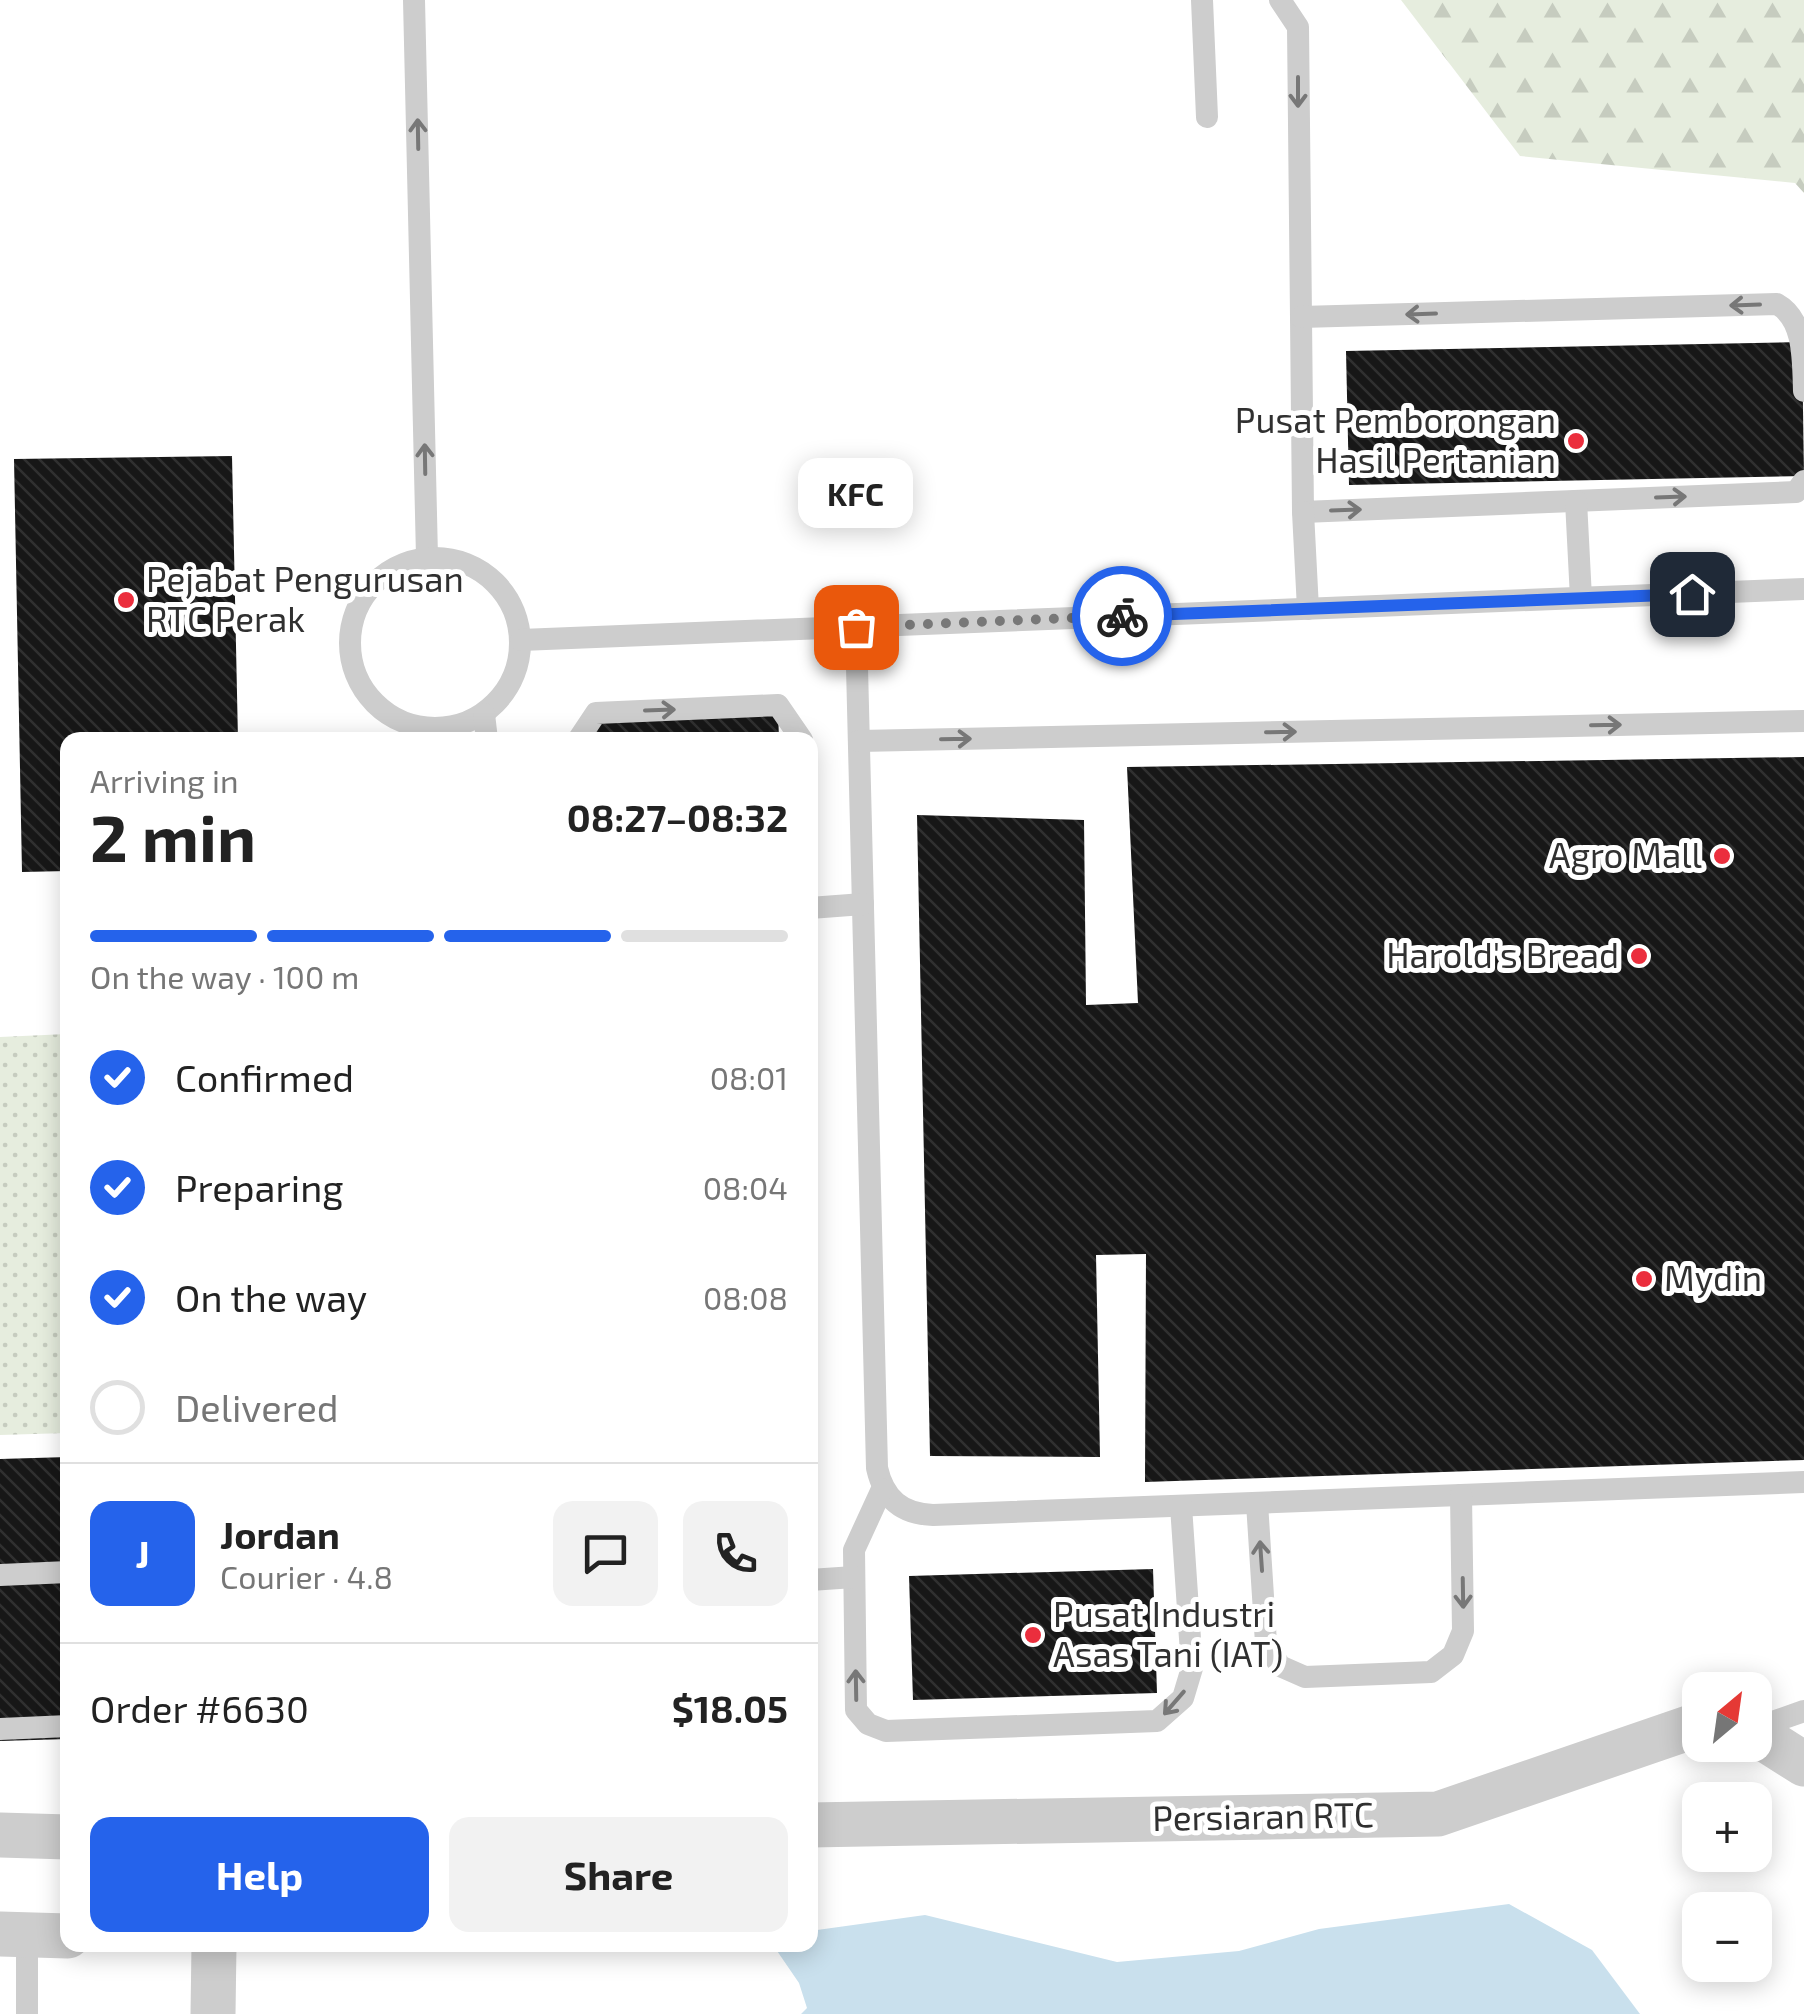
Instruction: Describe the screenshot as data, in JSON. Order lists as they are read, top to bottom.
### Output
{
  "streets": {
    "street": ["Persiaran RTC"]
  },
  "places": [
    "Pusat Pemborongan Hasil Pertanian",
    "Pejabat Pengurusan RTC Perak",
    "KFC",
    "Agro Mall",
    "Harold's Bread",
    "Mydin",
    "Pusat Industri Asas Tani (IAT)"
  ],
  "north": "top right",
  "page": {
    "bubble": "KFC",
    "heading": ["2 min", "Arriving in", "08:27–08:32"],
    "panel": [
      "Jordan",
      "Courier · 4.8",
      "Order #6630",
      "$18.05"
    ],
    "bar": "On the way · 100 m",
    "list": [
      ["Confirmed", "08:01"],
      ["Preparing", "08:04"],
      ["On the way", "08:08"],
      "Delivered"
    ],
    "round": "J",
    "map_buttons": ["+", "−"],
    "buttons": ["Help", "Share"]
  }
}
